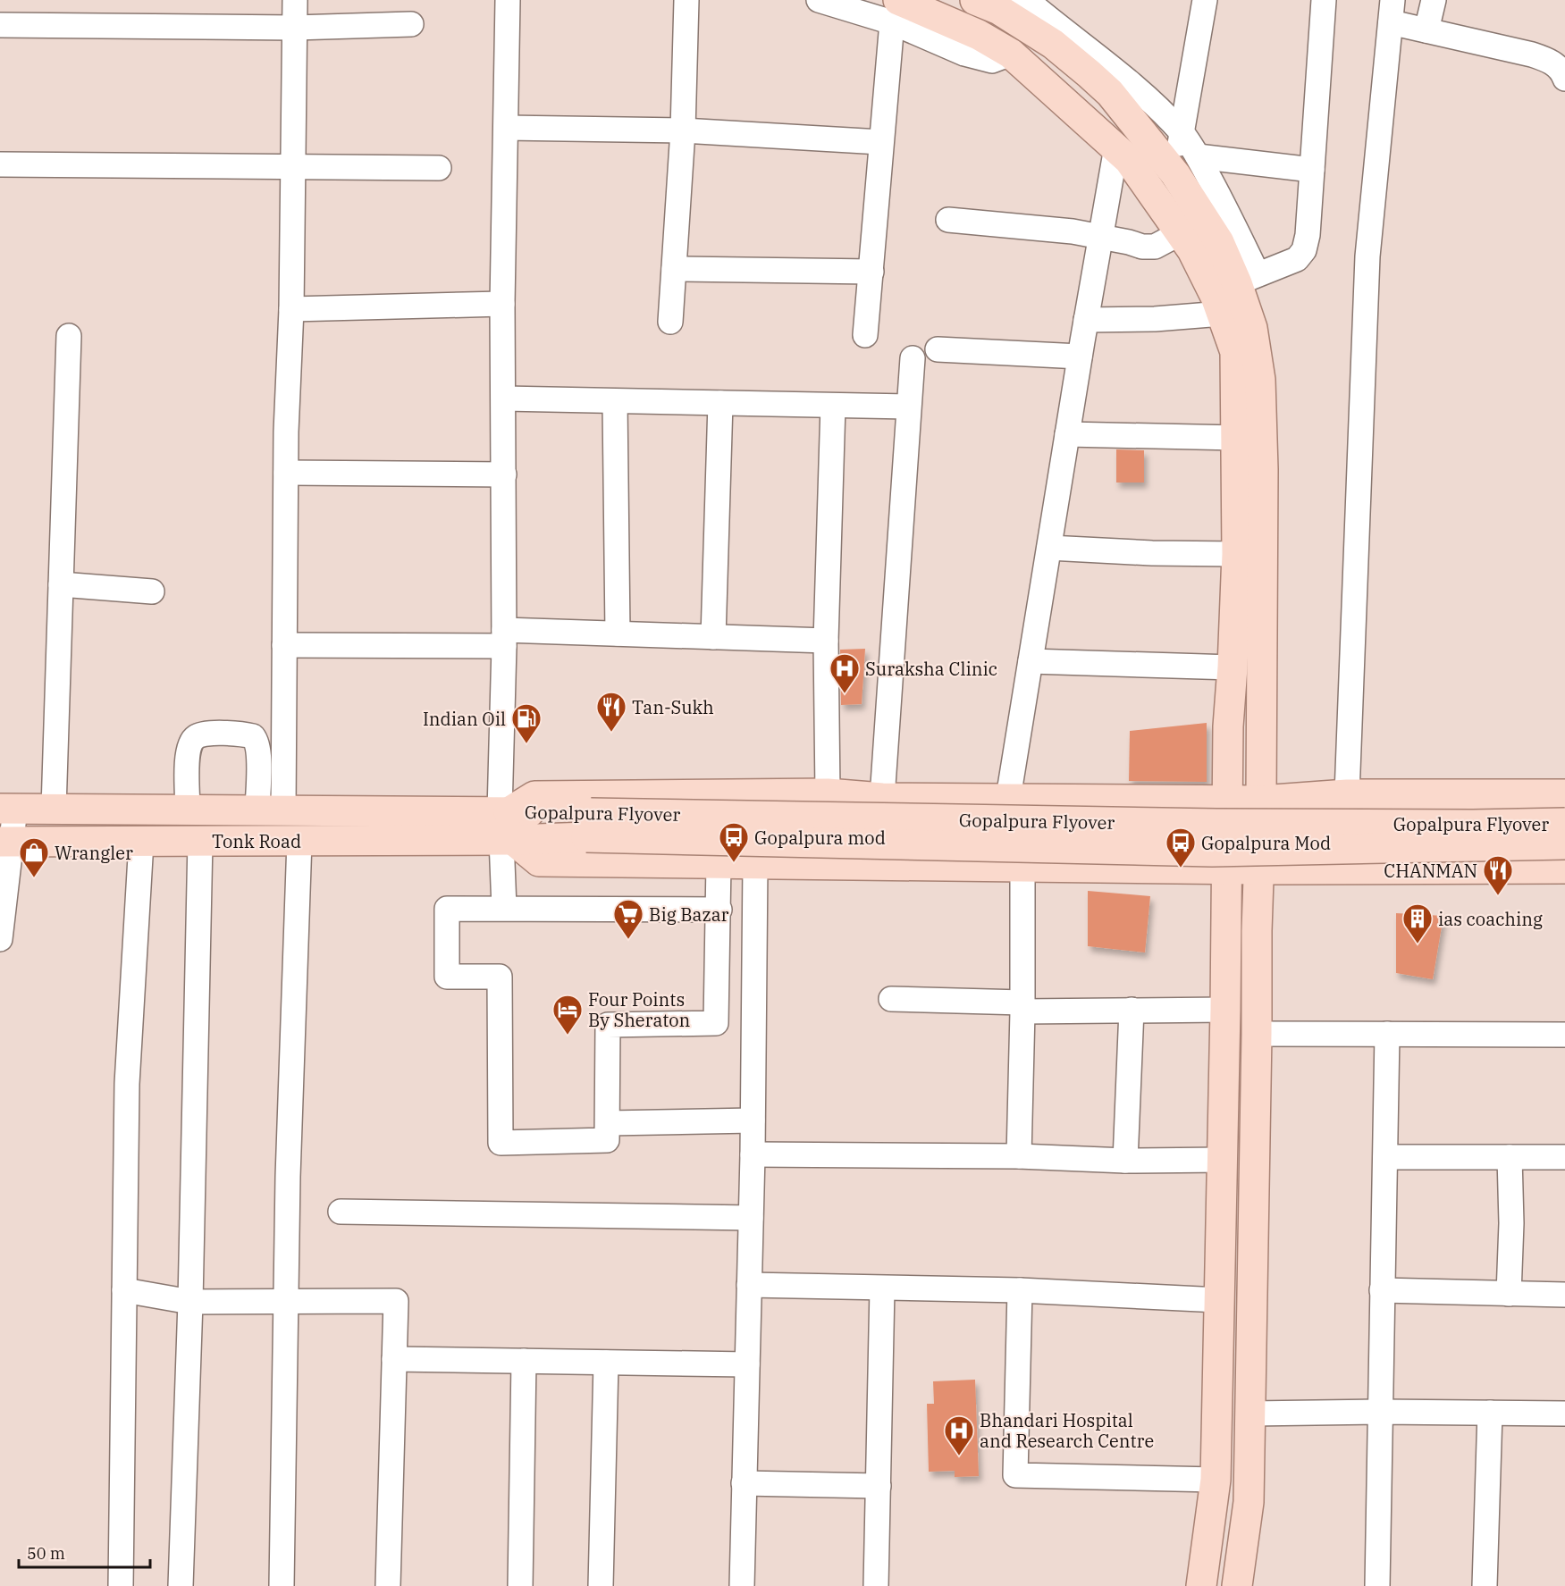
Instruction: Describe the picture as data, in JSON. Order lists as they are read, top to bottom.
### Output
{
  "streets": {
    "main road": ["Gopalpura Flyover", "Tonk Road"]
  },
  "crossings": [
    ["Gopalpura Flyover", "Tonk Road"]
  ],
  "places": {
    "hospital": ["Suraksha Clinic", "Bhandari Hospital and Research Centre"],
    "restaurant": ["Tan-Sukh", "CHANMAN"],
    "fuel station": ["Indian Oil"],
    "bus stop": ["Gopalpura mod", "Gopalpura Mod"],
    "shop": ["Wrangler"],
    "supermarket": ["Big Bazar"],
    "building": ["ias coaching"],
    "hotel": ["Four Points By Sheraton"]
  },
  "scale_bar": "50 m"
}
